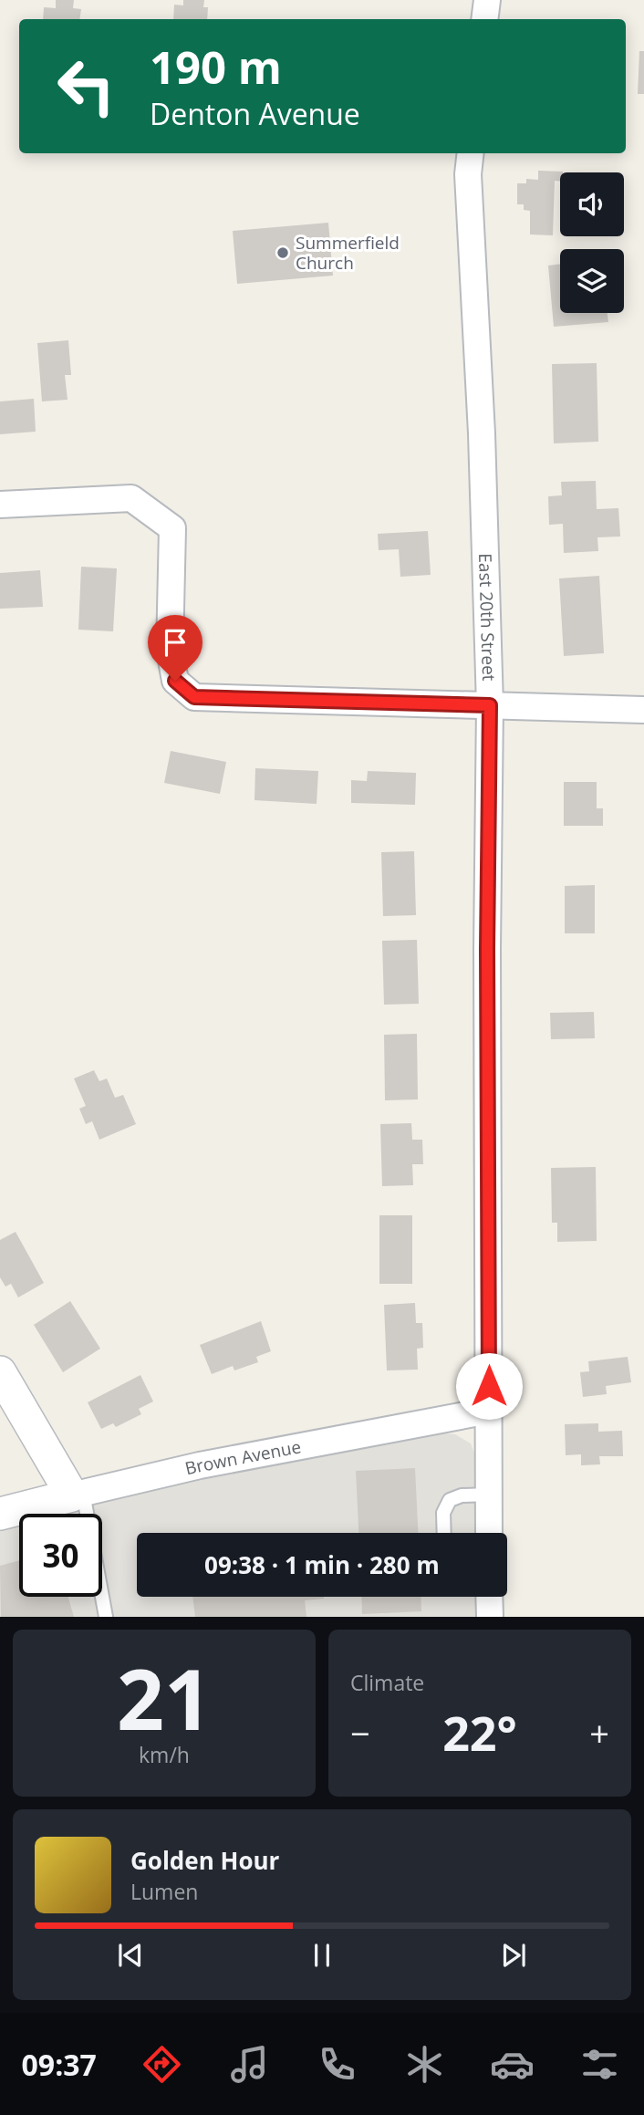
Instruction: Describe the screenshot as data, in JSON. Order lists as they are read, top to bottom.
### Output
{
  "streets": {
    "street": ["East 20th Street", "Brown Avenue"]
  },
  "crossings": [
    ["East 20th Street", "Brown Avenue"]
  ],
  "places": ["Summerfield Church"],
  "page": {
    "turn": ["190 m", "Denton Avenue"],
    "limit": "30",
    "trip": "09:38 · 1 min · 280 m",
    "tile": [
      ["21", "km/h"],
      "Climate"
    ],
    "heat": ["−", "22°", "+"],
    "song": ["Golden Hour", "Lumen"],
    "tabs": "09:37"
  }
}
